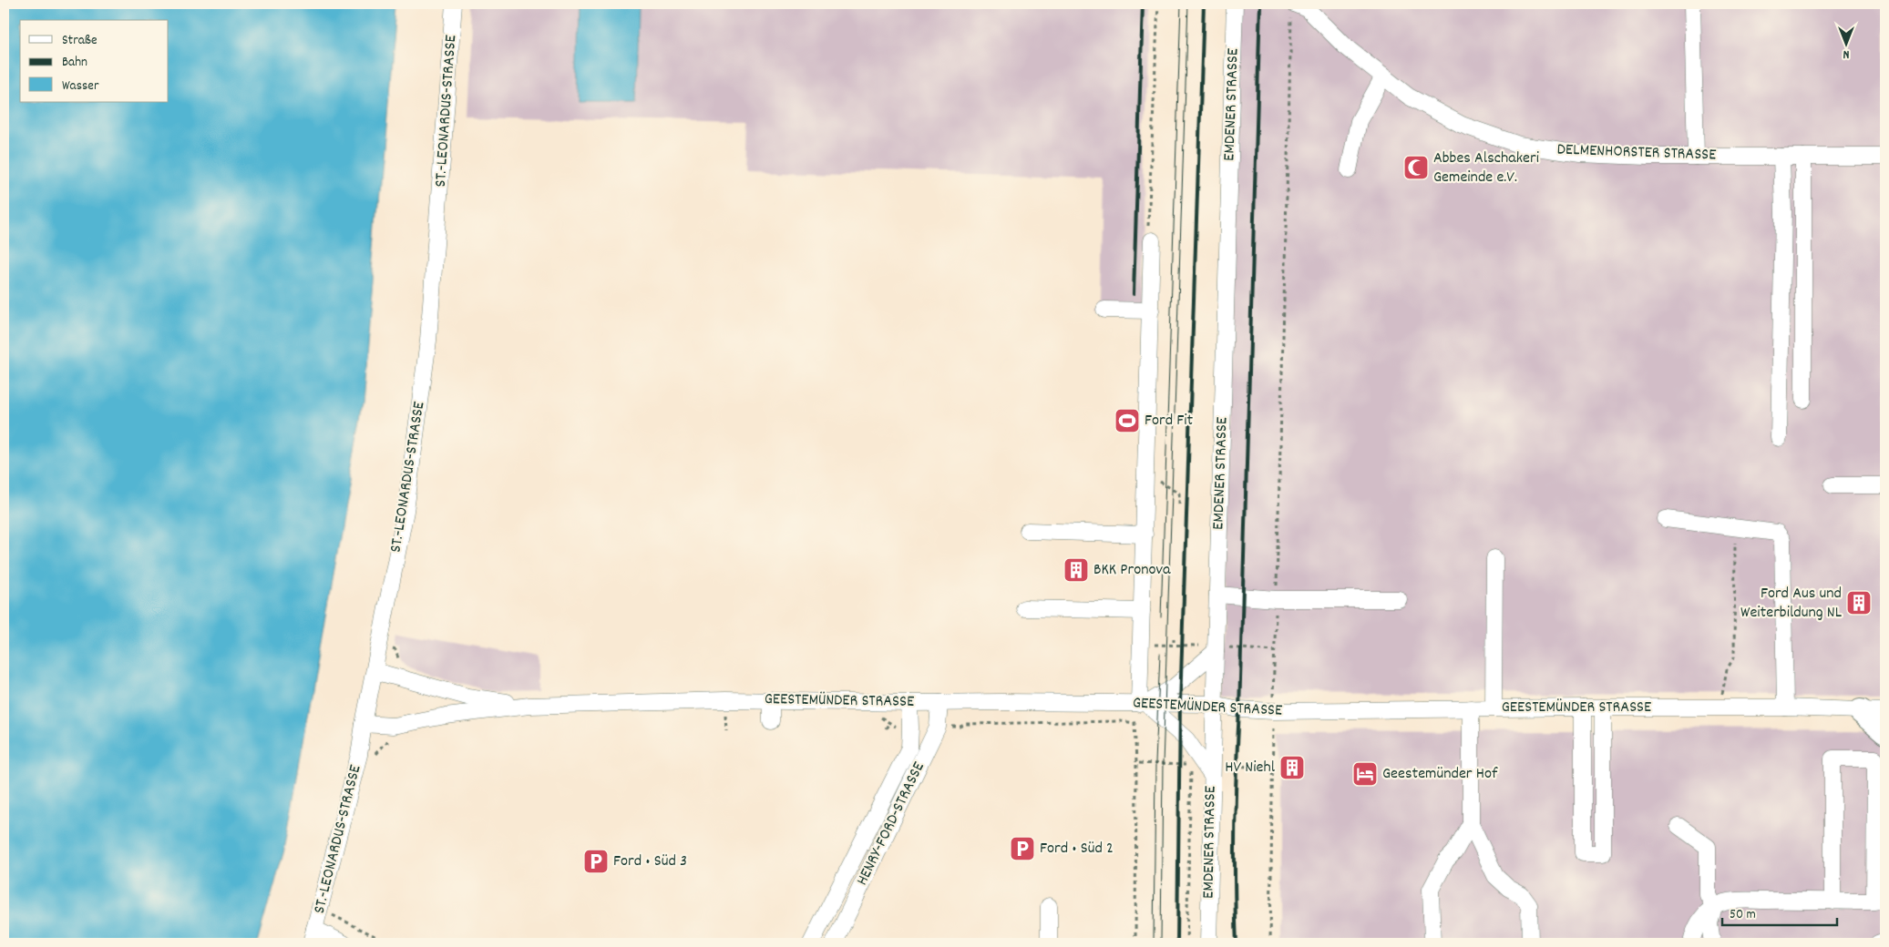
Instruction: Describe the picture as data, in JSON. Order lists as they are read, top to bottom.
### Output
{
  "streets": {
    "street": [
      "EMDENER STRASSE",
      "ST.-LEONARDUS-STRASSE",
      "DELMENHORSTER STRASSE",
      "GEESTEMÜNDER STRASSE",
      "HENRY-FORD-STRASSE"
    ]
  },
  "crossings": [
    ["EMDENER STRASSE", "GEESTEMÜNDER STRASSE"],
    ["ST.-LEONARDUS-STRASSE", "GEESTEMÜNDER STRASSE"],
    ["GEESTEMÜNDER STRASSE", "HENRY-FORD-STRASSE"]
  ],
  "places": {
    "mosque": ["Abbes Alschakeri Gemeinde e.V."],
    "sports": ["Ford Fit"],
    "building": ["BKK Pronova", "Ford Aus und Weiterbildung NL", "HV Niehl"],
    "hotel": ["Geestemünder Hof"],
    "parking": ["Ford • Süd 2", "Ford • Süd 3"]
  },
  "legend": ["Straße", "Bahn", "Wasser"],
  "scale_bar": "50 m",
  "north": "bottom"
}
